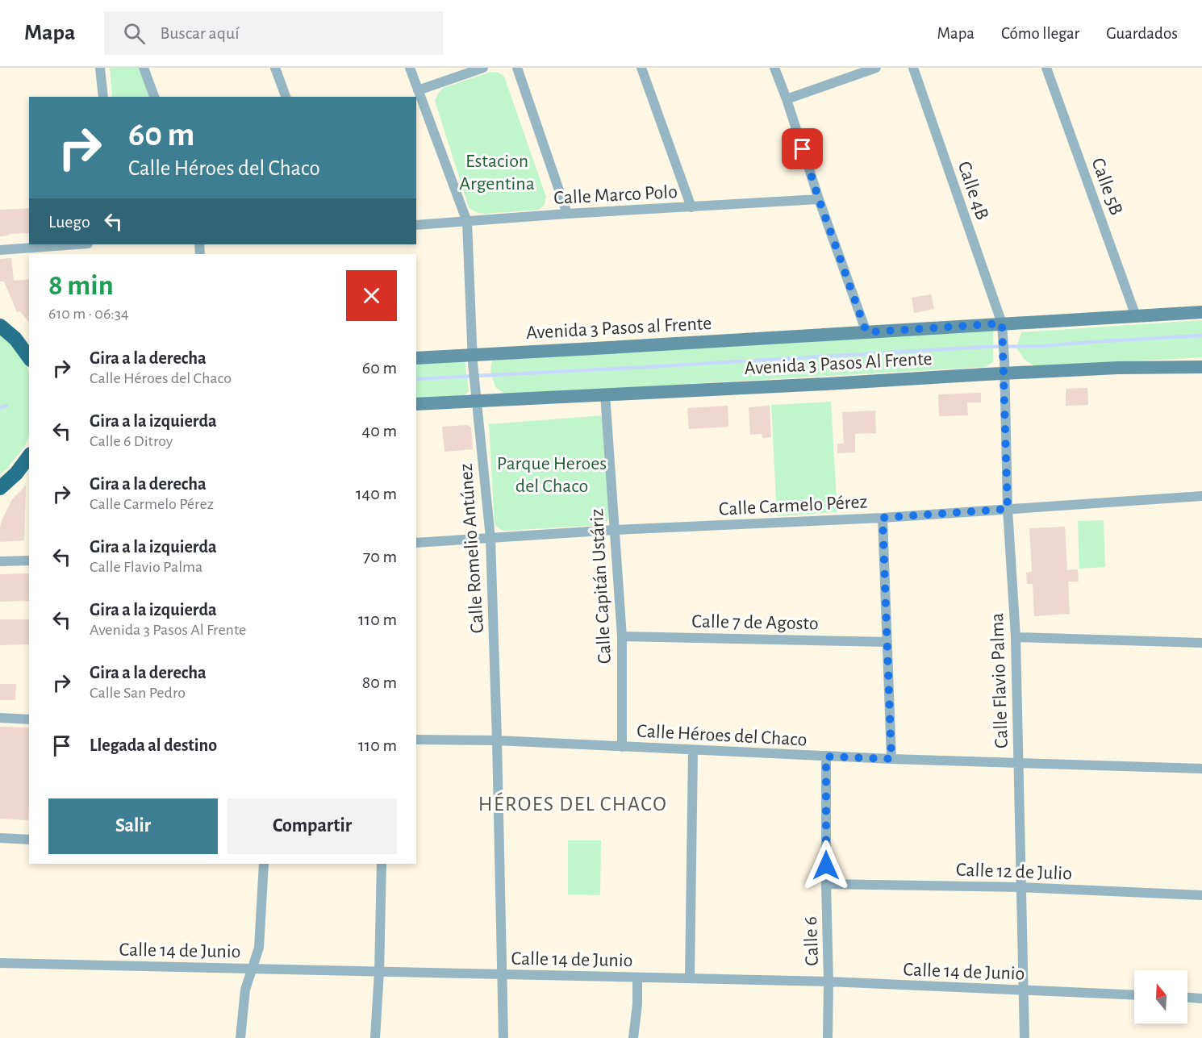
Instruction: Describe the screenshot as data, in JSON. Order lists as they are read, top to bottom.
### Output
{
  "streets": {
    "main road": ["Avenida 3 Pasos al Frente", "Avenida 3 Pasos Al Frente"],
    "street": [
      "Calle 5B",
      "Calle 4B",
      "Calle Marco Polo",
      "Calle Carmelo Pérez",
      "Calle Romelio Antúnez",
      "Calle Capitán Ustáriz",
      "Calle 7 de Agosto",
      "Calle Flavio Palma",
      "Calle Héroes del Chaco",
      "Calle 12 de Julio",
      "Calle 6",
      "Calle 14 de Junio"
    ]
  },
  "crossings": [
    ["Calle 5B", "Avenida 3 Pasos Al Frente"],
    ["Calle 4B", "Avenida 3 Pasos Al Frente"],
    ["Calle 4B", "Calle Flavio Palma"],
    ["Calle Marco Polo", "Calle Romelio Antúnez"],
    ["Avenida 3 Pasos al Frente", "Avenida 3 Pasos Al Frente"],
    ["Avenida 3 Pasos al Frente", "Calle Romelio Antúnez"],
    ["Avenida 3 Pasos Al Frente", "Calle Romelio Antúnez"],
    ["Avenida 3 Pasos Al Frente", "Calle Capitán Ustáriz"],
    ["Avenida 3 Pasos Al Frente", "Calle Flavio Palma"],
    ["Calle Carmelo Pérez", "Calle Romelio Antúnez"],
    ["Calle Carmelo Pérez", "Calle Capitán Ustáriz"],
    ["Calle Carmelo Pérez", "Calle Flavio Palma"],
    ["Calle Romelio Antúnez", "Calle Héroes del Chaco"],
    ["Calle Romelio Antúnez", "Calle 14 de Junio"],
    ["Calle Capitán Ustáriz", "Calle 7 de Agosto"],
    ["Calle Capitán Ustáriz", "Calle Héroes del Chaco"],
    ["Calle Flavio Palma", "Calle Héroes del Chaco"],
    ["Calle Flavio Palma", "Calle 12 de Julio"],
    ["Calle Flavio Palma", "Calle 14 de Junio"],
    ["Calle Héroes del Chaco", "Calle 6"],
    ["Calle 12 de Julio", "Calle 6"],
    ["Calle 6", "Calle 14 de Junio"]
  ],
  "districts": ["HÉROES DEL CHACO"],
  "parks": ["Estacion Argentina", "Parque Heroes del Chaco"],
  "north": "top",
  "page": {
    "header": "Mapa",
    "search": "Buscar aquí",
    "nav": ["Mapa", "Cómo llegar", "Guardados"],
    "turn": ["60 m", "Calle Héroes del Chaco"],
    "then": "Luego",
    "heading": ["8 min", "610 m · 06:34"],
    "list": [
      {
        "name": "Gira a la derecha",
        "note": "Calle Héroes del Chaco",
        "value": "60 m"
      },
      {
        "name": "Gira a la izquierda",
        "note": "Calle 6 Ditroy",
        "value": "40 m"
      },
      {
        "name": "Gira a la derecha",
        "note": "Calle Carmelo Pérez",
        "value": "140 m"
      },
      {
        "name": "Gira a la izquierda",
        "note": "Calle Flavio Palma",
        "value": "70 m"
      },
      {
        "name": "Gira a la izquierda",
        "note": "Avenida 3 Pasos Al Frente",
        "value": "110 m"
      },
      {
        "name": "Gira a la derecha",
        "note": "Calle San Pedro",
        "value": "80 m"
      },
      {
        "name": "Llegada al destino",
        "value": "110 m"
      }
    ],
    "buttons": ["Salir", "Compartir"]
  }
}
